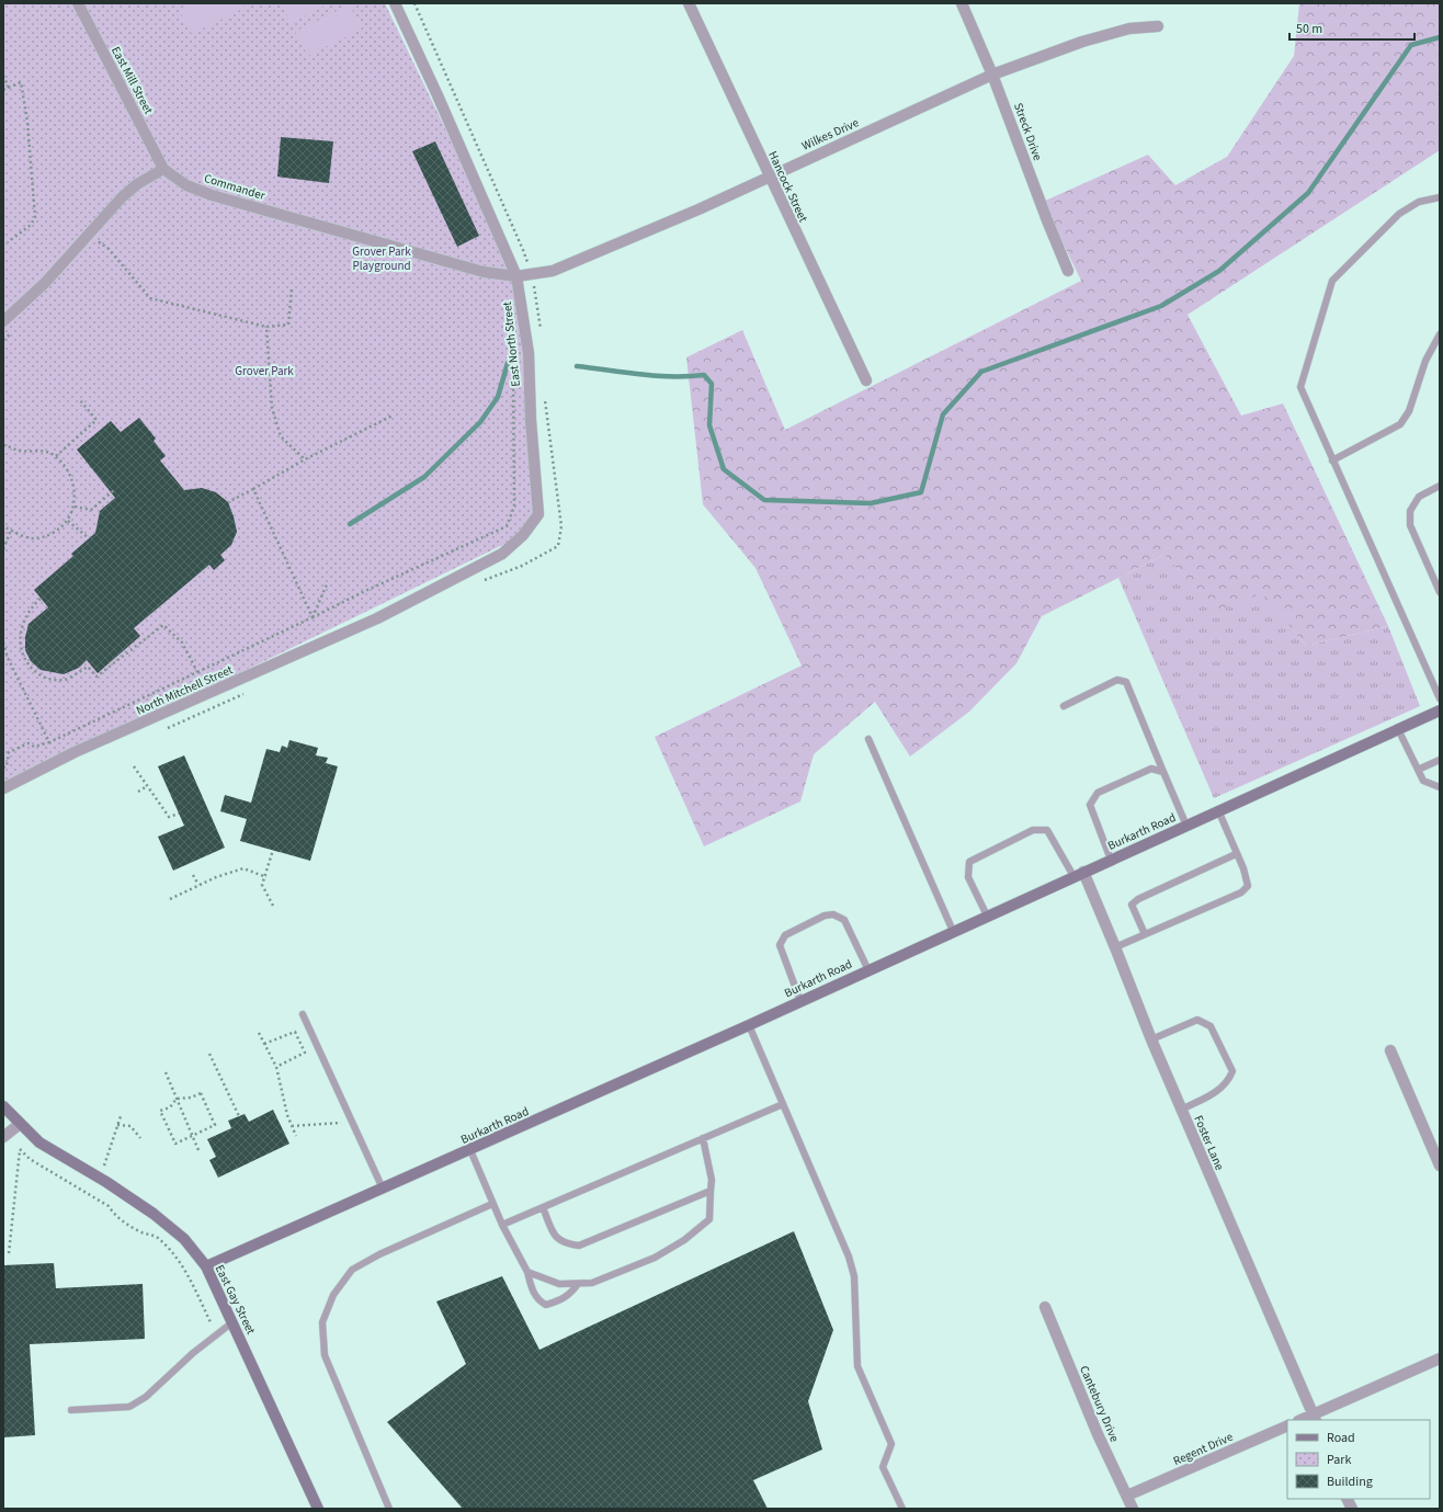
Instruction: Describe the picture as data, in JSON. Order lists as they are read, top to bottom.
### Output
{
  "streets": {
    "main road": ["Burkarth Road", "East Gay Street"],
    "street": [
      "East Mill Street",
      "Streck Drive",
      "Wilkes Drive",
      "Commander",
      "Hancock Street",
      "East North Street",
      "North Mitchell Street",
      "Foster Lane",
      "Cantebury Drive",
      "Regent Drive"
    ]
  },
  "crossings": [
    ["East Mill Street", "Commander"],
    ["Streck Drive", "Wilkes Drive"],
    ["Wilkes Drive", "Commander"],
    ["Wilkes Drive", "Hancock Street"],
    ["Wilkes Drive", "East North Street"],
    ["Commander", "East North Street"],
    ["East North Street", "North Mitchell Street"],
    ["Burkarth Road", "Foster Lane"],
    ["Burkarth Road", "East Gay Street"],
    ["Cantebury Drive", "Regent Drive"]
  ],
  "parks": ["Grover Park Playground", "Grover Park"],
  "legend": ["Road", "Park", "Building"],
  "scale_bar": "50 m"
}
